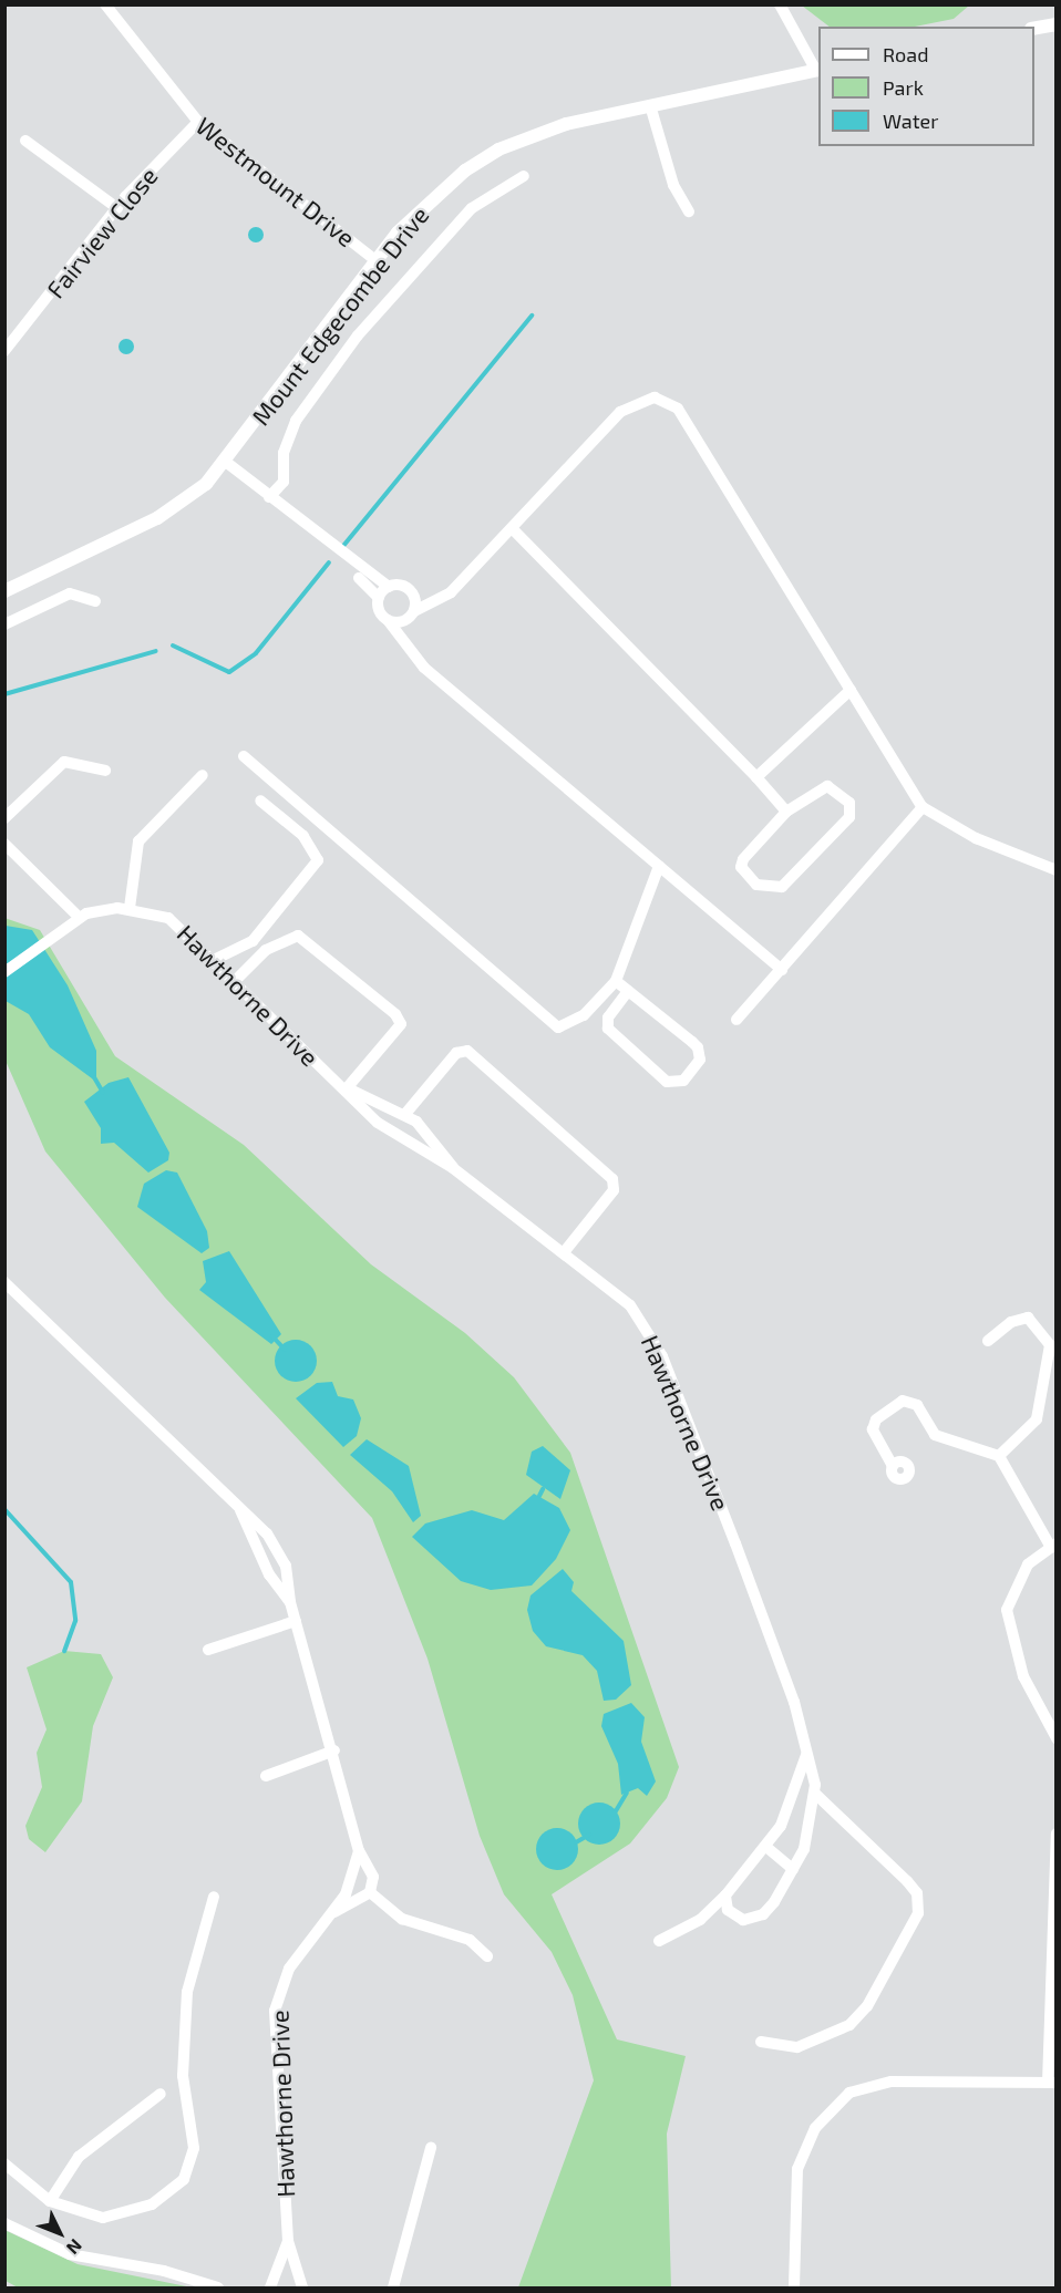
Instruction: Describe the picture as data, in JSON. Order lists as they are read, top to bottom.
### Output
{
  "streets": {
    "street": [
      "Westmount Drive",
      "Fairview Close",
      "Mount Edgecombe Drive",
      "Hawthorne Drive"
    ]
  },
  "crossings": [
    ["Westmount Drive", "Fairview Close"],
    ["Westmount Drive", "Mount Edgecombe Drive"]
  ],
  "legend": ["Road", "Park", "Water"],
  "north": "bottom right"
}
